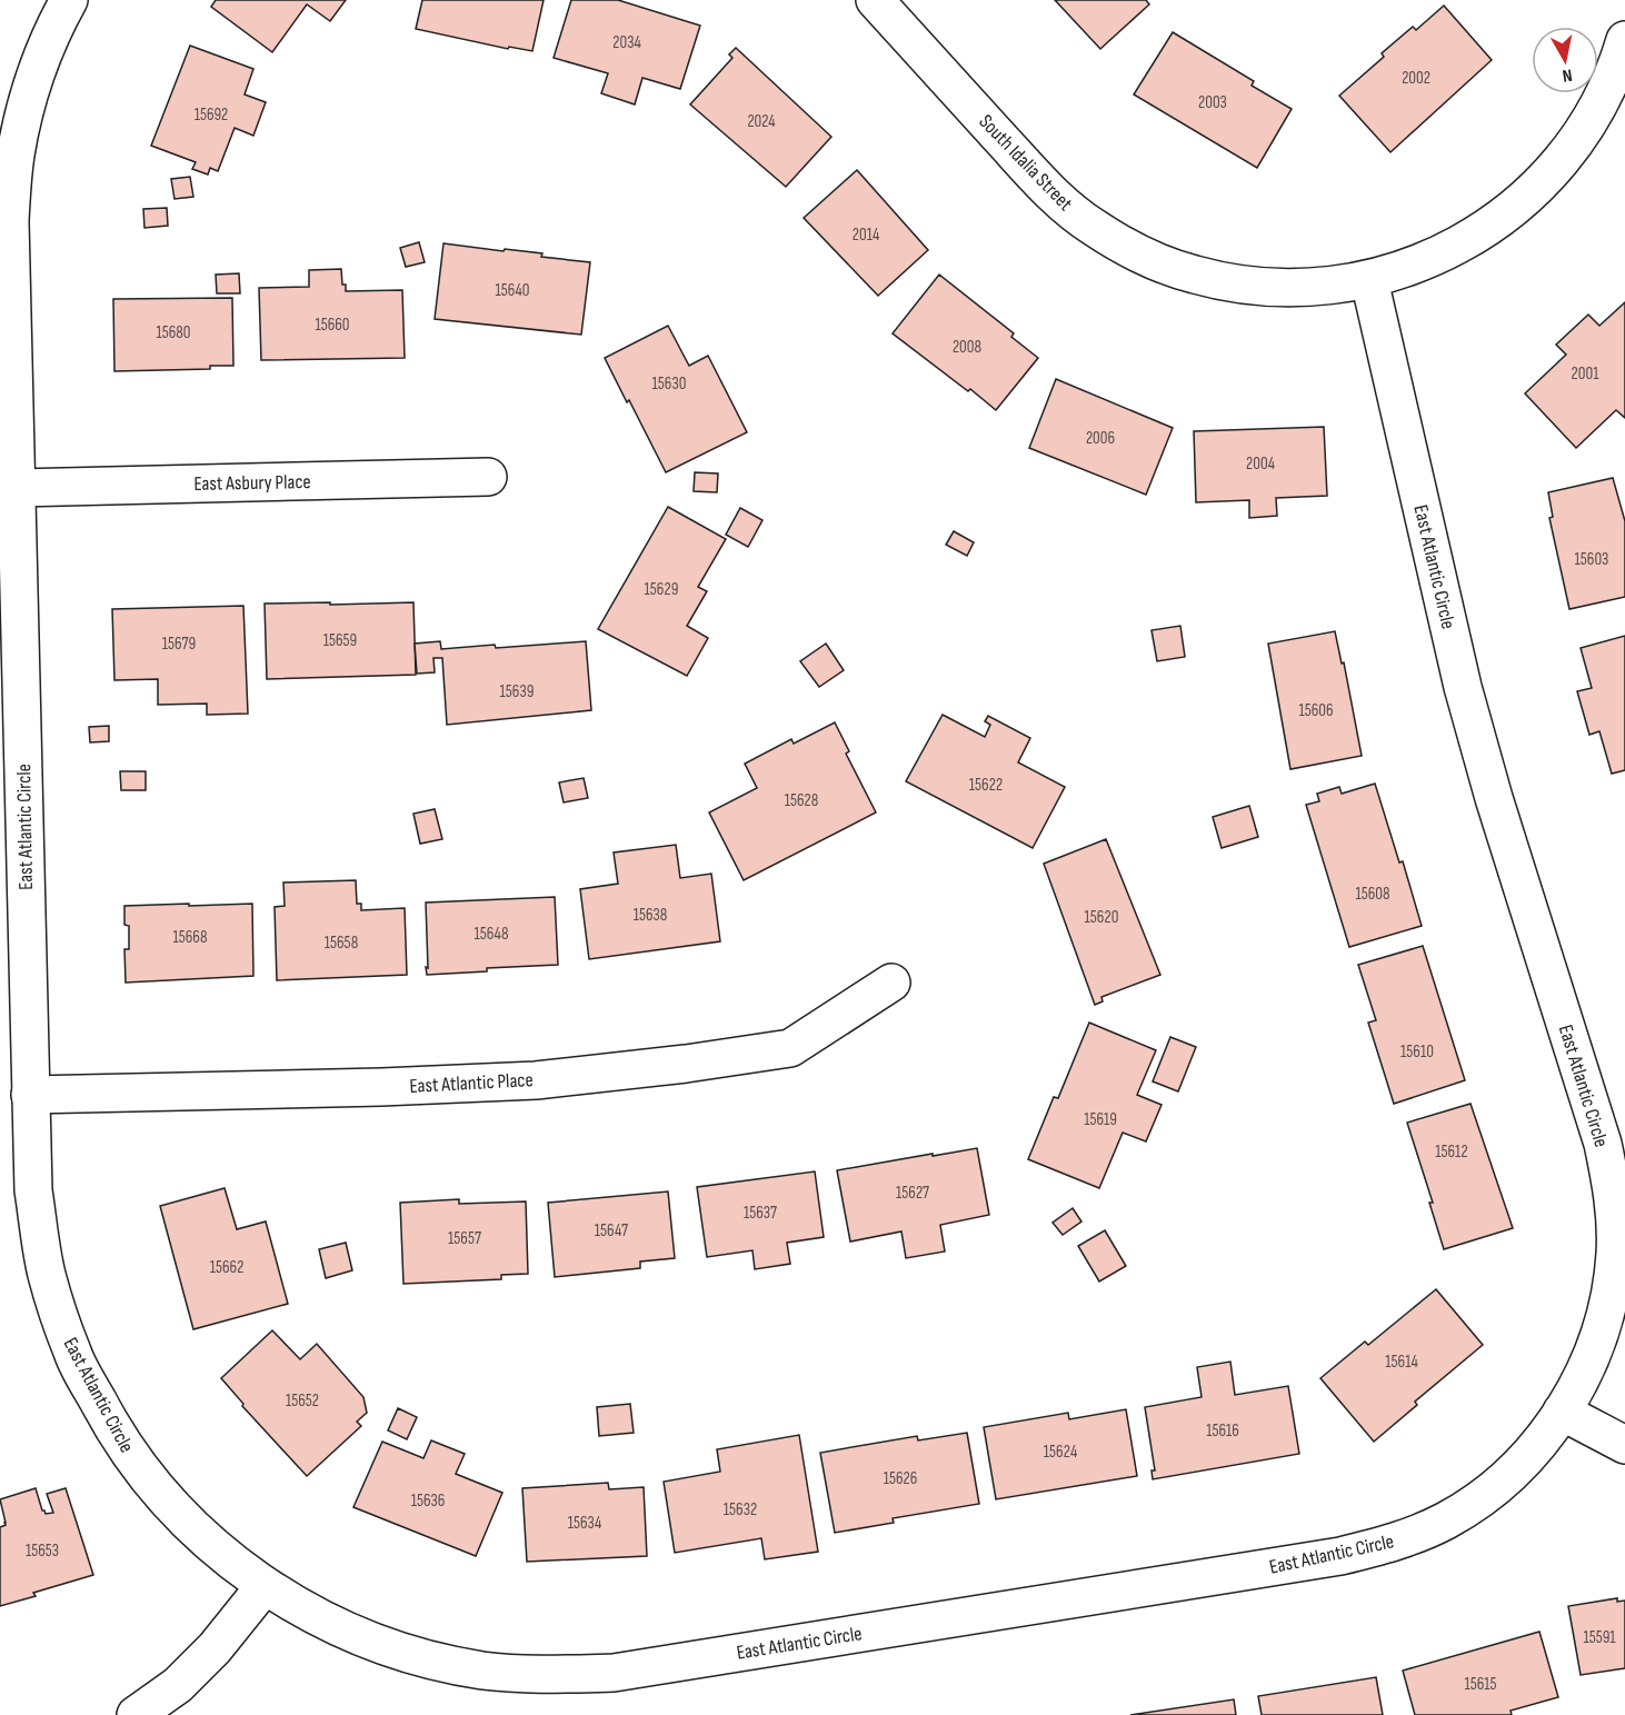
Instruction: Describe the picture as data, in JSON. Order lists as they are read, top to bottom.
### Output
{
  "streets": {
    "street": [
      "South Idalia Street",
      "East Asbury Place",
      "East Atlantic Circle",
      "East Atlantic Place"
    ]
  },
  "crossings": [
    ["South Idalia Street", "East Atlantic Circle"],
    ["East Asbury Place", "East Atlantic Circle"],
    ["East Atlantic Circle", "East Atlantic Place"]
  ],
  "house_numbers": [
    "2034",
    "2002",
    "2003",
    "15692",
    "2024",
    "2014",
    "15640",
    "15660",
    "15680",
    "2008",
    "2001",
    "15630",
    "2006",
    "2004",
    "15603",
    "15629",
    "15659",
    "15679",
    "15639",
    "15606",
    "15622",
    "15628",
    "15608",
    "15638",
    "15620",
    "15648",
    "15668",
    "15658",
    "15610",
    "15619",
    "15612",
    "15627",
    "15637",
    "15647",
    "15657",
    "15662",
    "15614",
    "15652",
    "15616",
    "15624",
    "15626",
    "15636",
    "15632",
    "15634",
    "15653",
    "15591",
    "15615"
  ],
  "north": "bottom"
}
